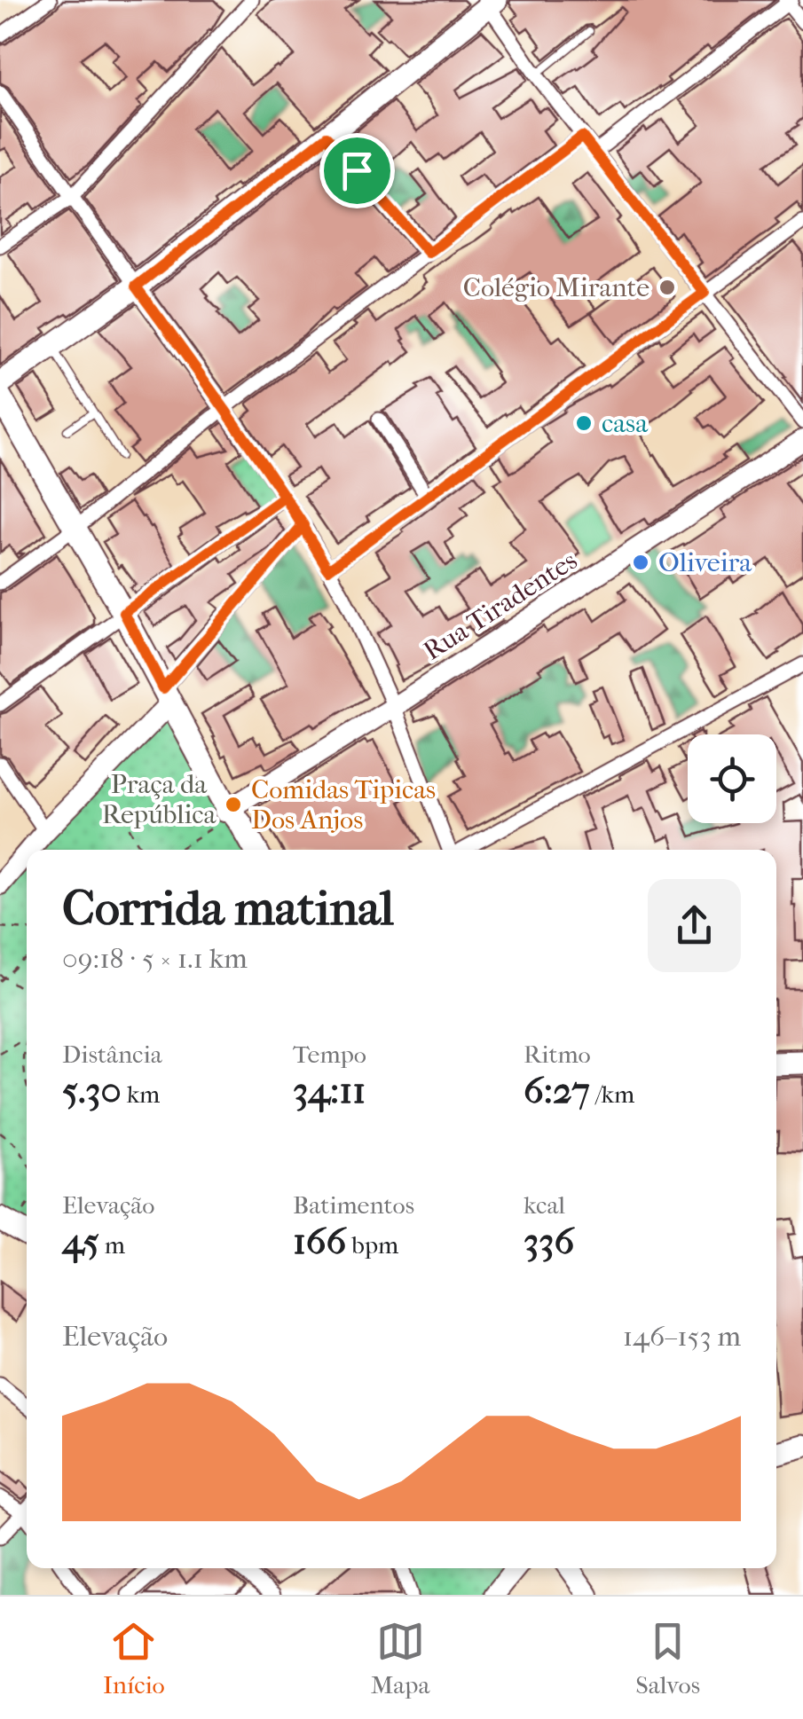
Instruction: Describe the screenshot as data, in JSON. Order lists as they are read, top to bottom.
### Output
{
  "streets": {
    "street": ["Rua Tiradentes"]
  },
  "parks": ["Praça da República"],
  "places": [
    "Colégio Mirante",
    "casa",
    "Oliveira",
    "Comidas Tipicas Dos Anjos"
  ],
  "page": {
    "heading": ["Corrida matinal", "09:18 · 5 × 1.1 km"],
    "stats": [
      ["Distância", "5.30 km"],
      ["Tempo", "34:11"],
      ["Ritmo", "6:27 /km"],
      ["Elevação", "45 m"],
      ["Batimentos", "166 bpm"],
      ["kcal", "336"]
    ],
    "chart": ["Elevação", "146–153 m"],
    "tabs": ["Início", "Mapa", "Salvos"]
  }
}
